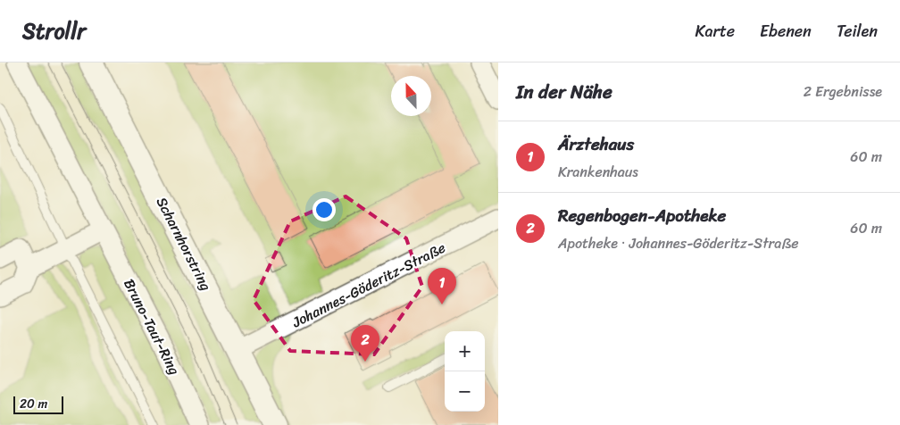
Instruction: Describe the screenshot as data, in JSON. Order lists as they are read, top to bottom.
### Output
{
  "streets": {
    "street": ["Scharnhorstring", "Johannes-Göderitz-Straße", "Bruno-Taut-Ring"]
  },
  "crossings": [
    ["Scharnhorstring", "Johannes-Göderitz-Straße"]
  ],
  "scale_bar": "20 m",
  "north": "top",
  "page": {
    "header": "Strollr",
    "nav": ["Karte", "Ebenen", "Teilen"],
    "heading": ["In der Nähe", "2 Ergebnisse"],
    "list": [
      {
        "mark": "1",
        "name": "Ärztehaus",
        "note": "Krankenhaus",
        "value": "60 m"
      },
      {
        "mark": "2",
        "name": "Regenbogen-Apotheke",
        "note": "Apotheke · Johannes-Göderitz-Straße",
        "value": "60 m"
      }
    ],
    "pins": ["1", "2"],
    "map_buttons": ["+", "−"],
    "scale": "20 m"
  }
}
